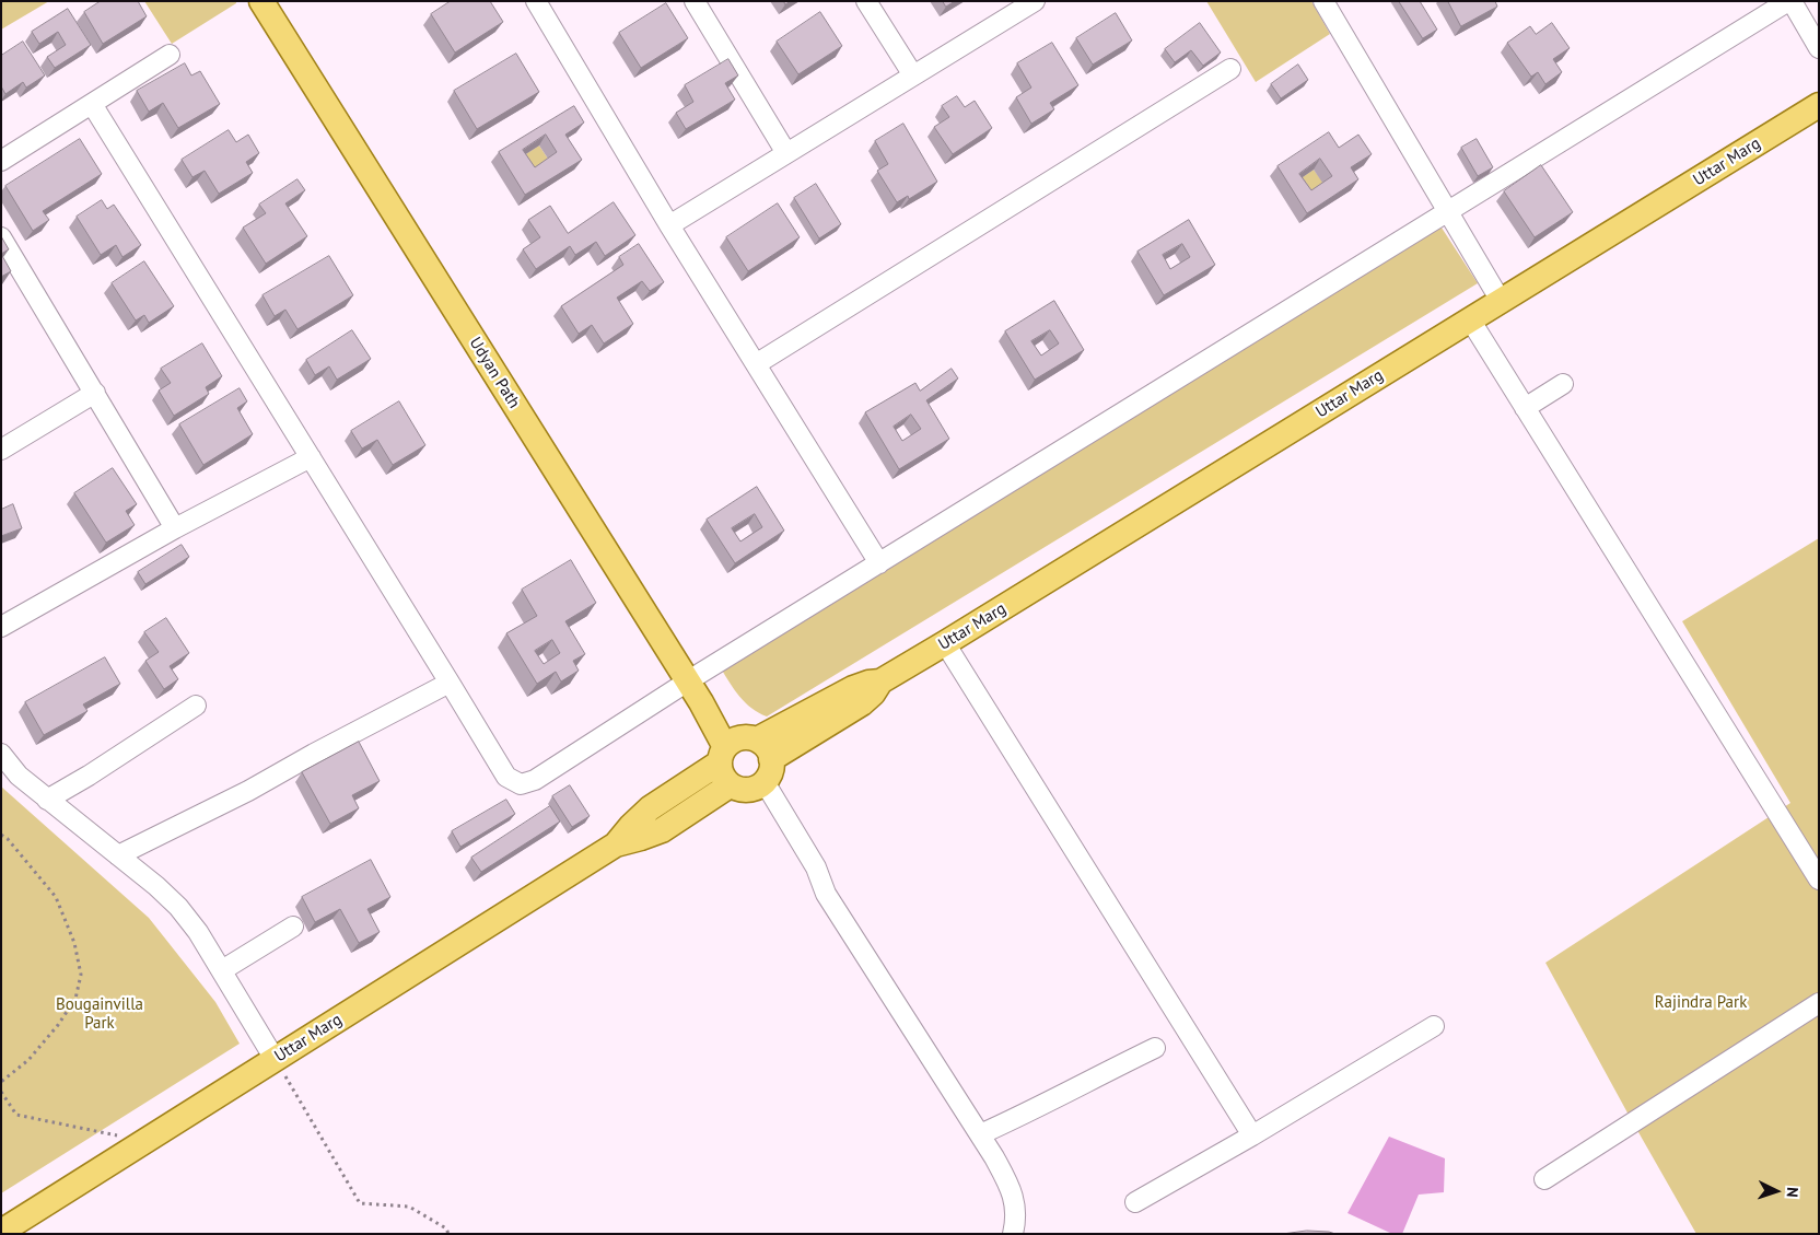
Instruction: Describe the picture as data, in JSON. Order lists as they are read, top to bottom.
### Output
{
  "streets": {
    "main road": ["Uttar Marg", "Udyan Path"]
  },
  "crossings": [
    ["Uttar Marg", "Udyan Path"]
  ],
  "parks": ["Rajindra Park", "Bougainvilla Park"],
  "north": "right"
}
